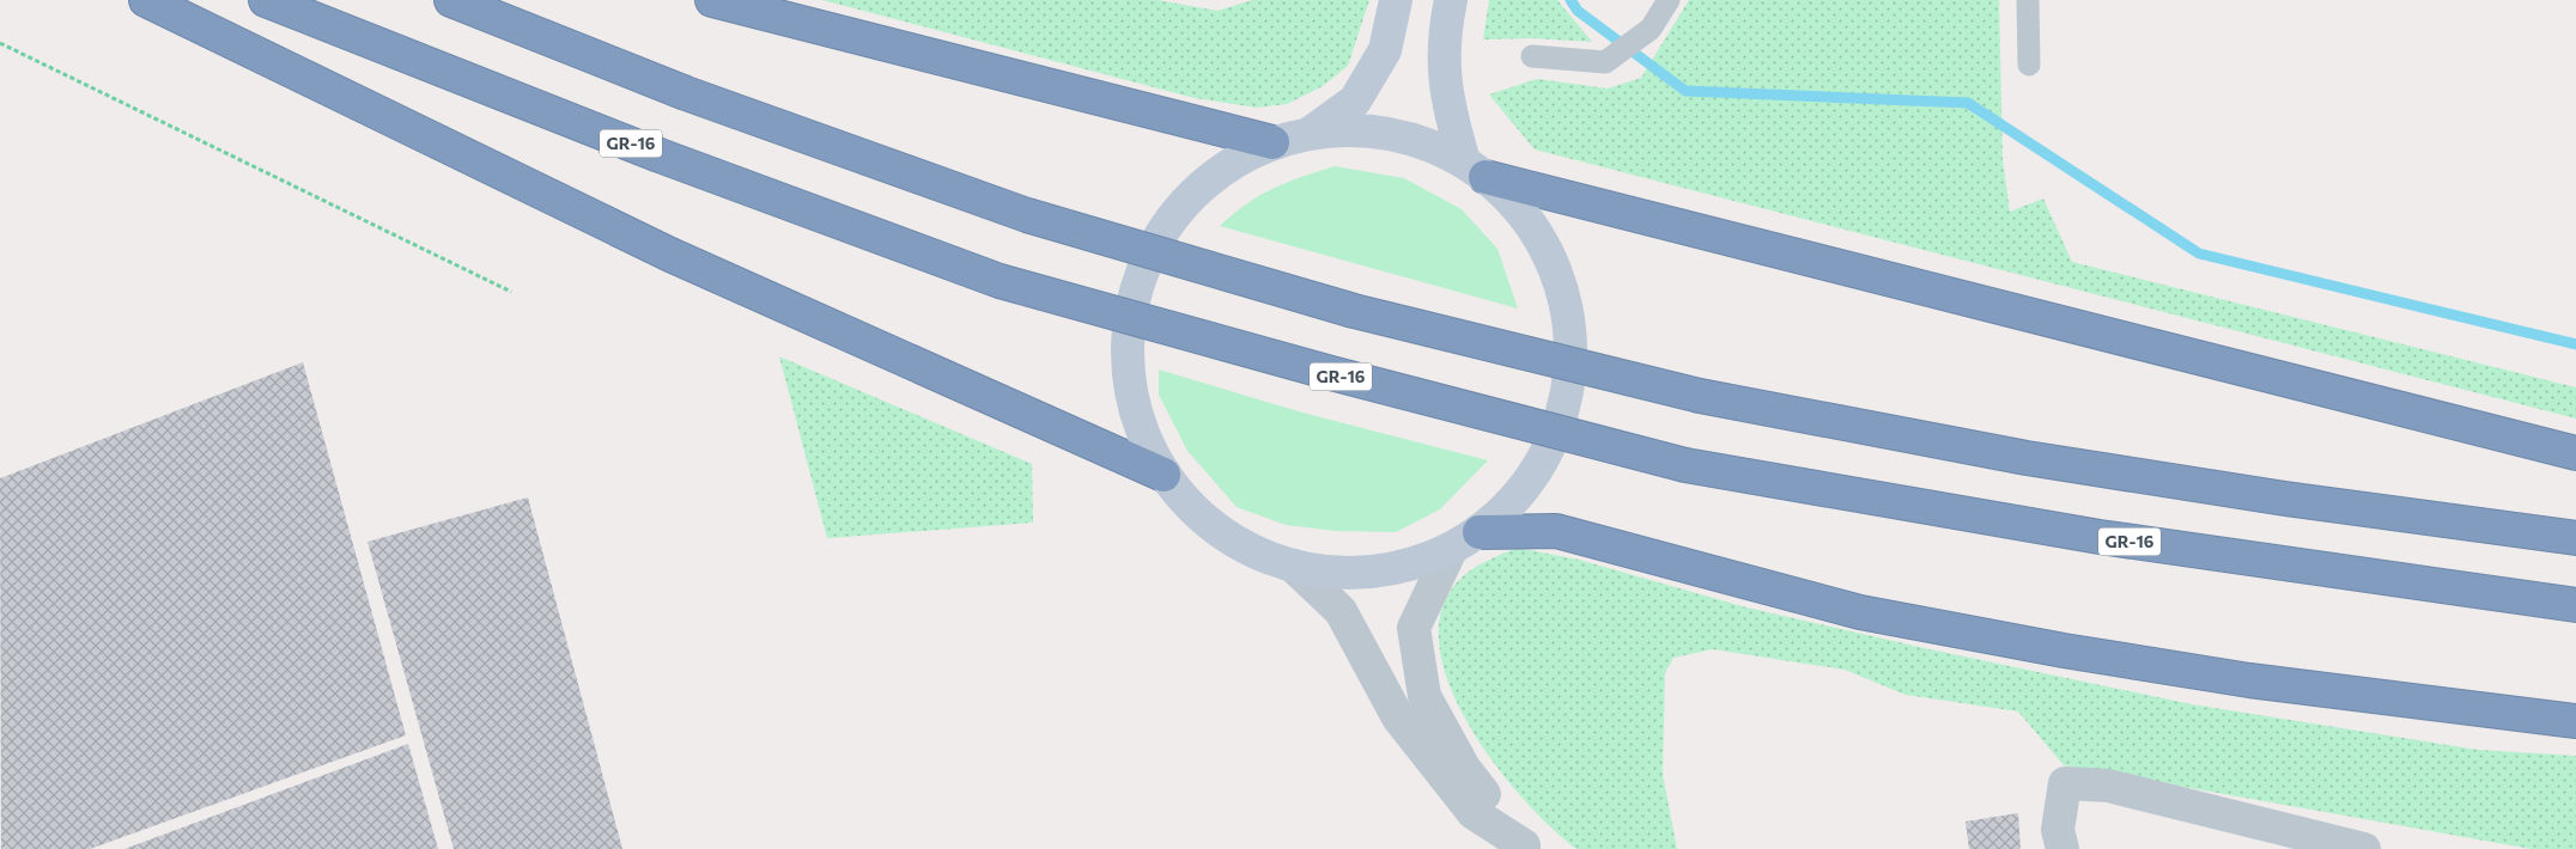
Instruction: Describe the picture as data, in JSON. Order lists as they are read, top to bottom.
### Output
{
  "streets": {
    "highway": ["GR-16"]
  }
}
